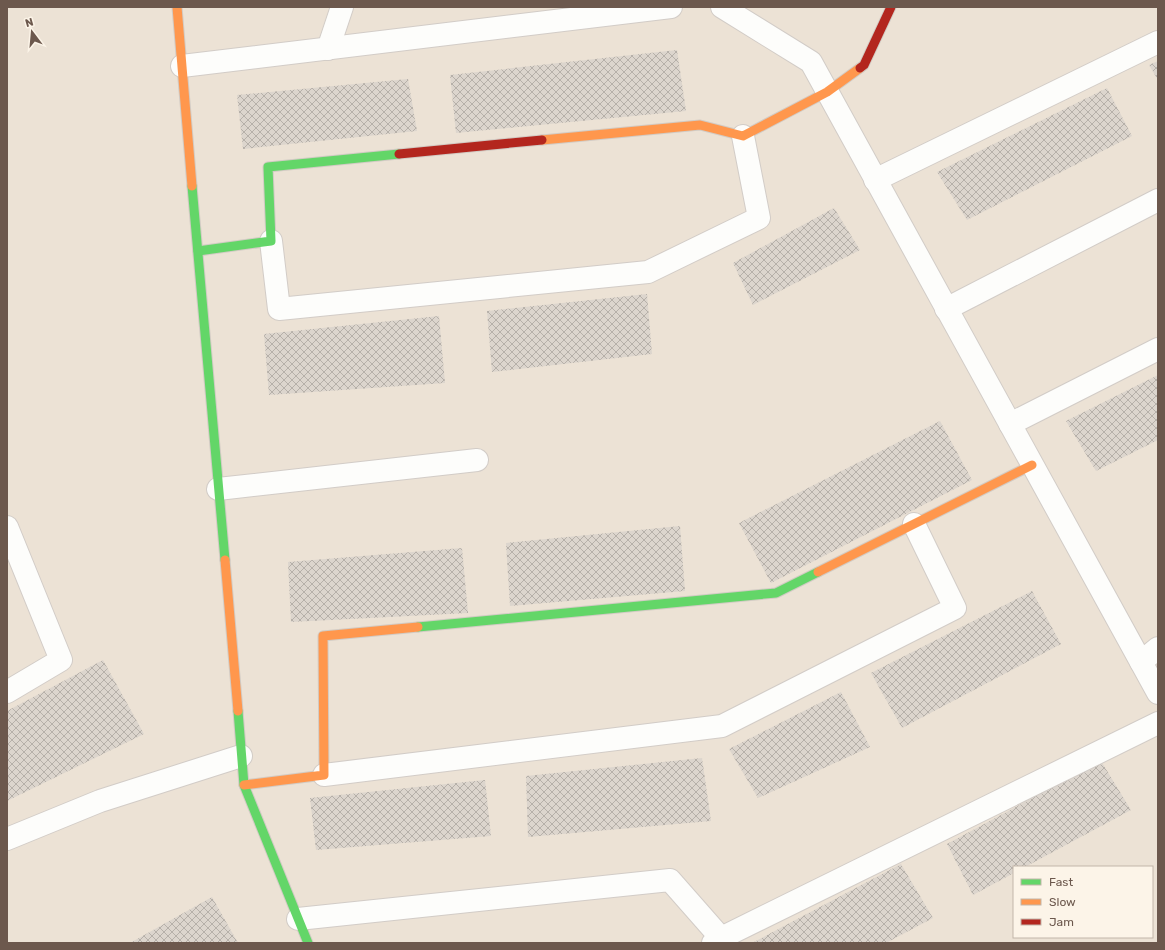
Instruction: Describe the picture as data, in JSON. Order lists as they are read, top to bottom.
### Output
{
  "legend": ["Fast", "Slow", "Jam"],
  "north": "top"
}
